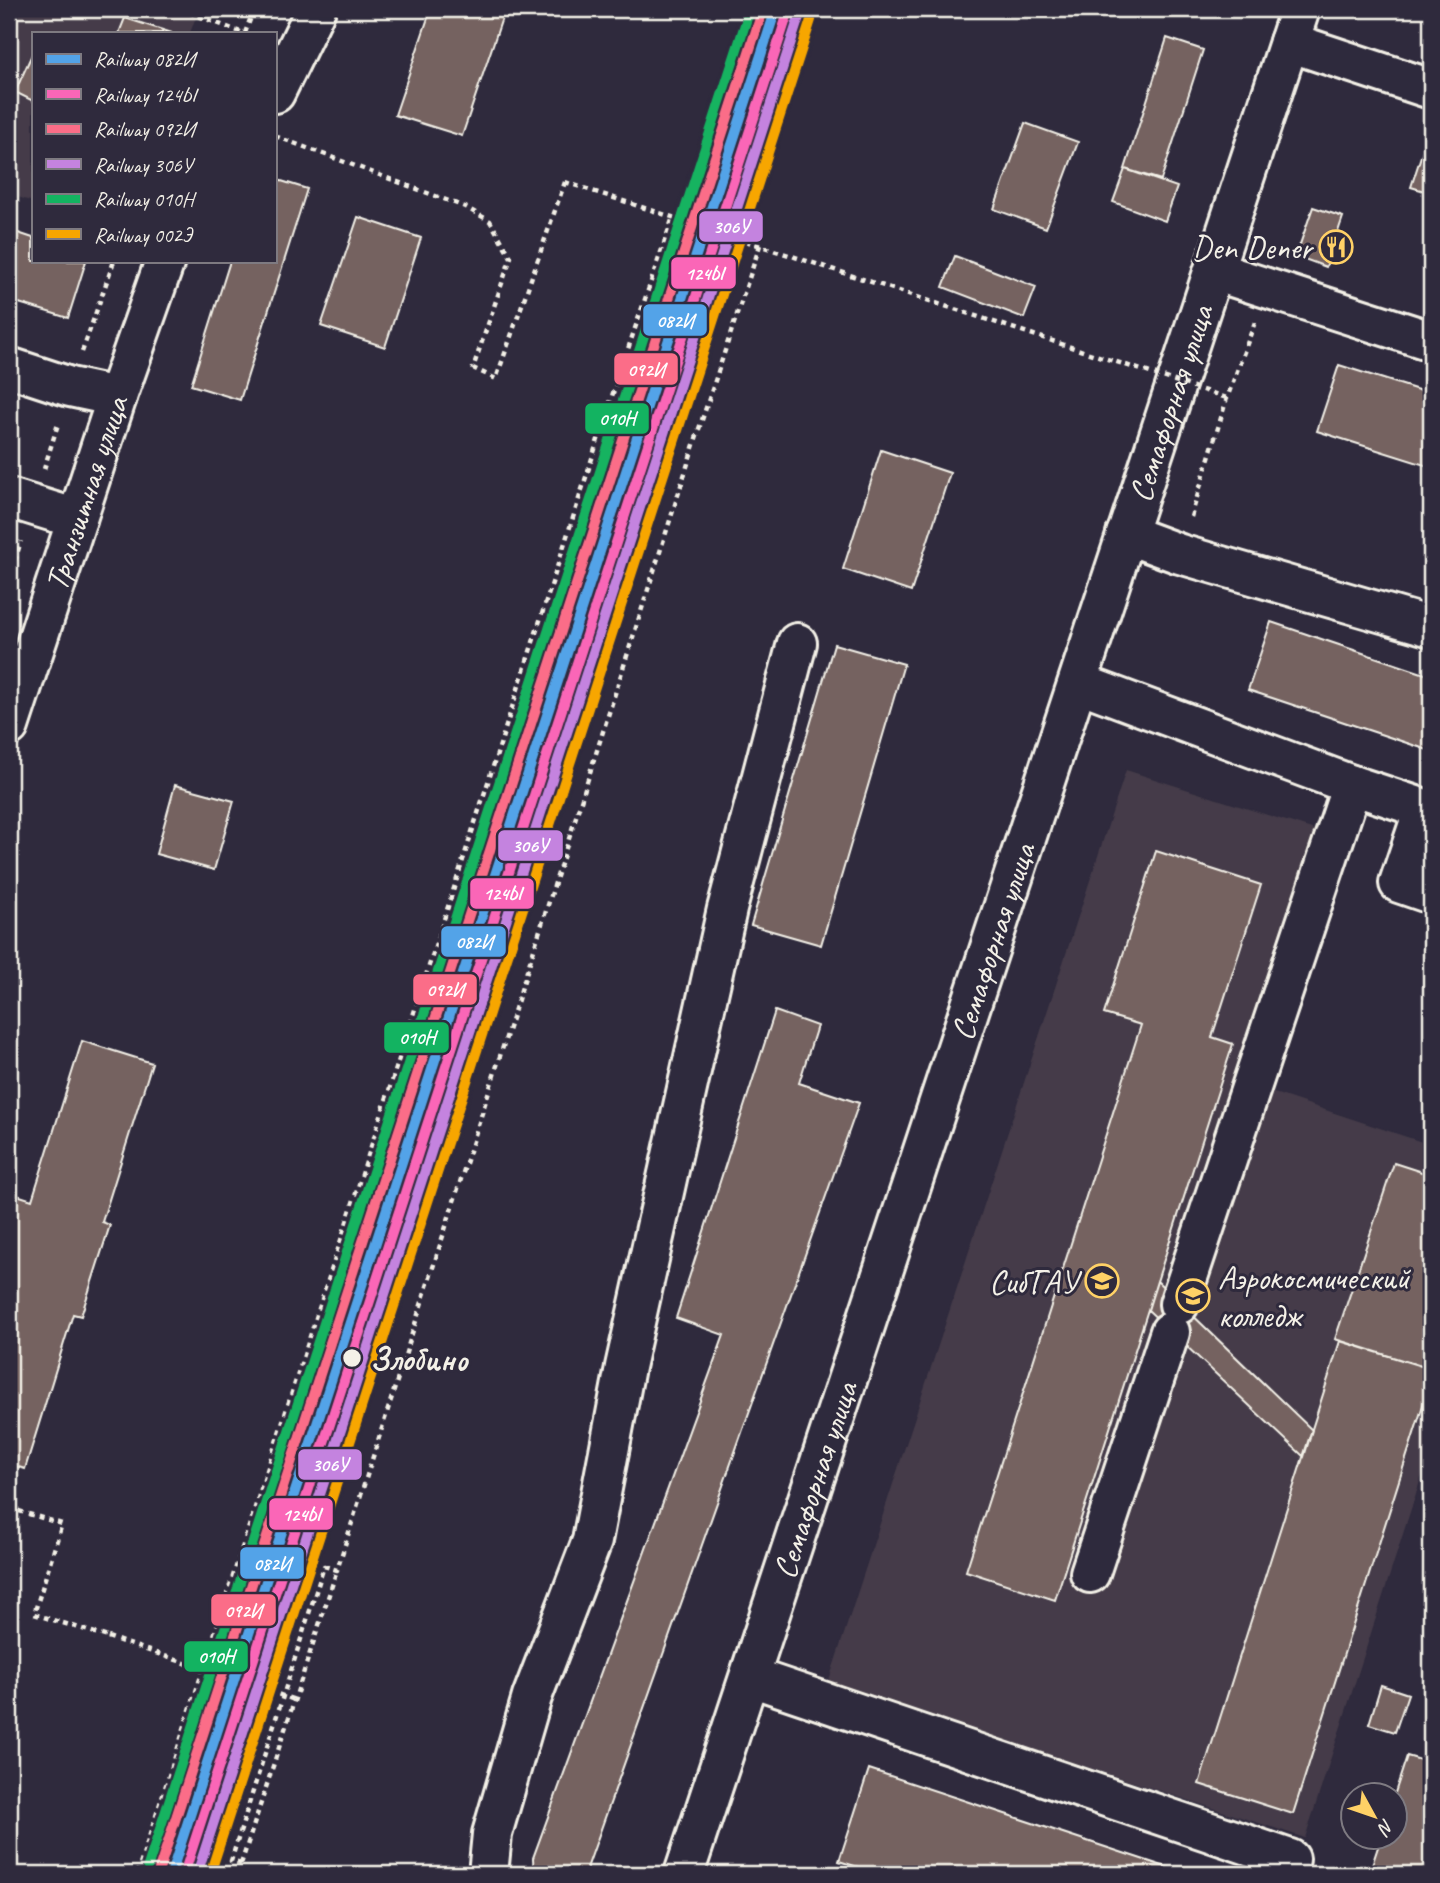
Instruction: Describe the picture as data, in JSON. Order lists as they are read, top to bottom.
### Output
{
  "streets": {
    "main road": ["Семафорная улица", "Транзитная улица"]
  },
  "places": {
    "restaurant": ["Den Dener"],
    "school or university": ["СибГАУ", "Аэрокосмический колледж"],
    "other": ["Злобино"]
  },
  "lines": [
    "rail line 082И",
    "rail line 092И",
    "rail line 010Н",
    "rail line 124Ы",
    "rail line 306У",
    "rail line 002Э"
  ],
  "legend": [
    "Railway 082И",
    "Railway 124Ы",
    "Railway 092И",
    "Railway 306У",
    "Railway 010Н",
    "Railway 002Э"
  ],
  "north": "bottom right"
}
